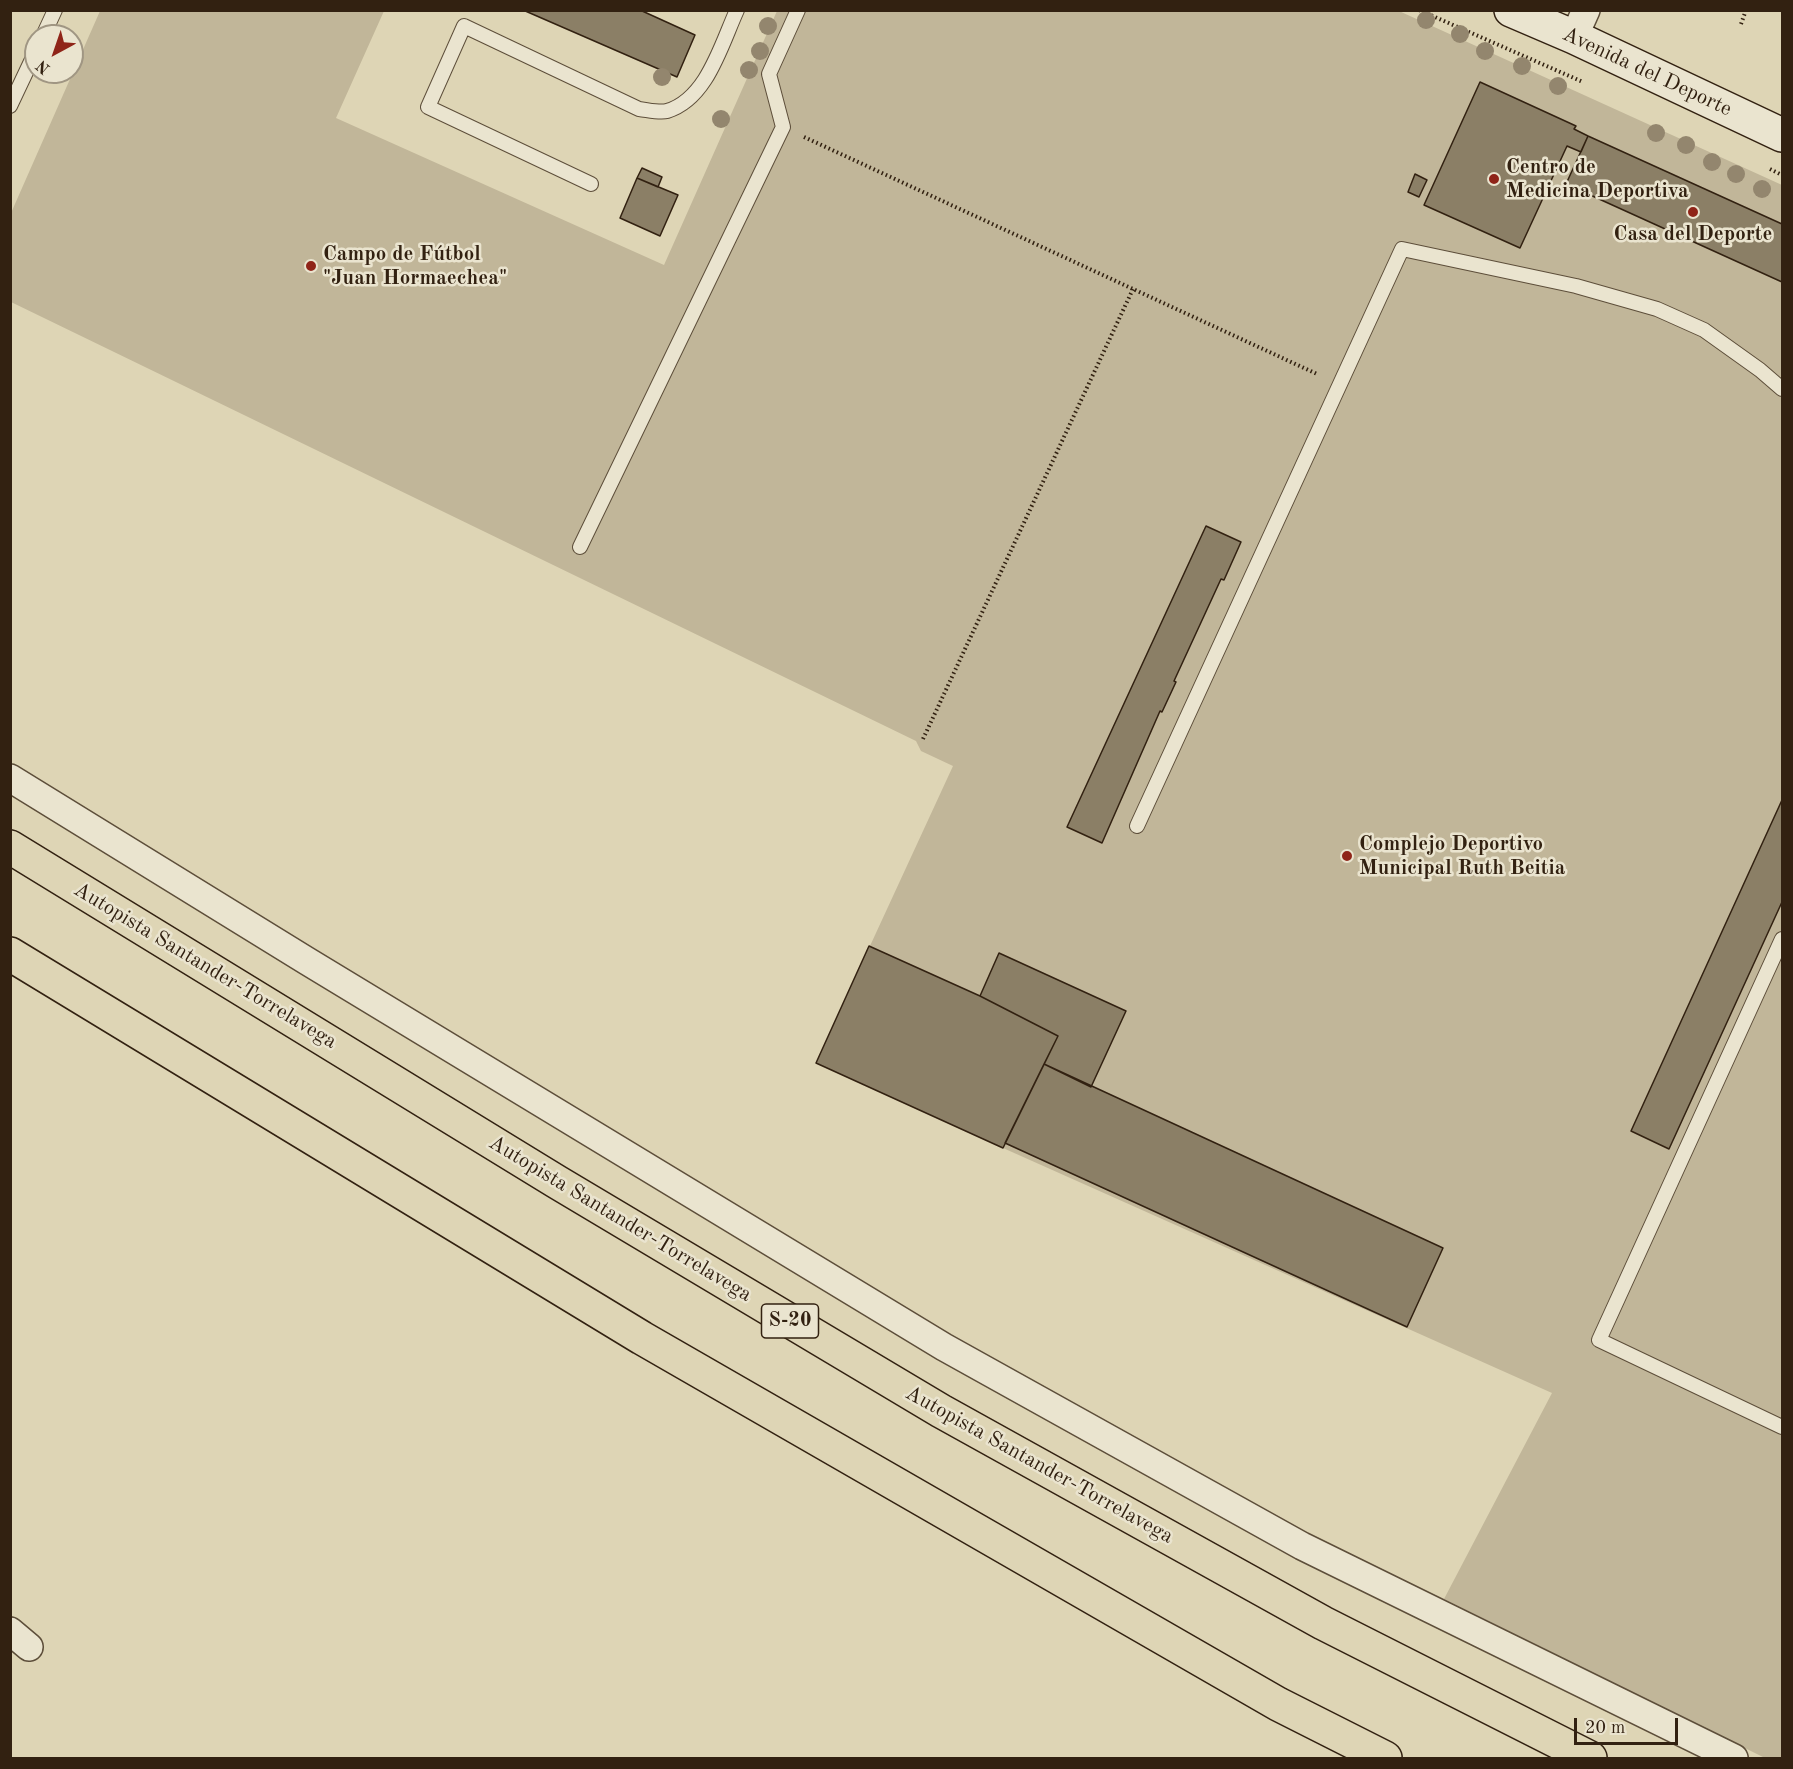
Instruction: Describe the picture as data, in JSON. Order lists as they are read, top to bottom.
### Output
{
  "streets": {
    "highway": ["Autopista Santander-Torrelavega", "S-20"],
    "main road": ["Avenida del Deporte"]
  },
  "places": [
    "Centro de Medicina Deportiva",
    "Casa del Deporte",
    "Campo de Fútbol \"Juan Hormaechea\"",
    "Complejo Deportivo Municipal Ruth Beitia"
  ],
  "scale_bar": "20 m",
  "north": "bottom left"
}
